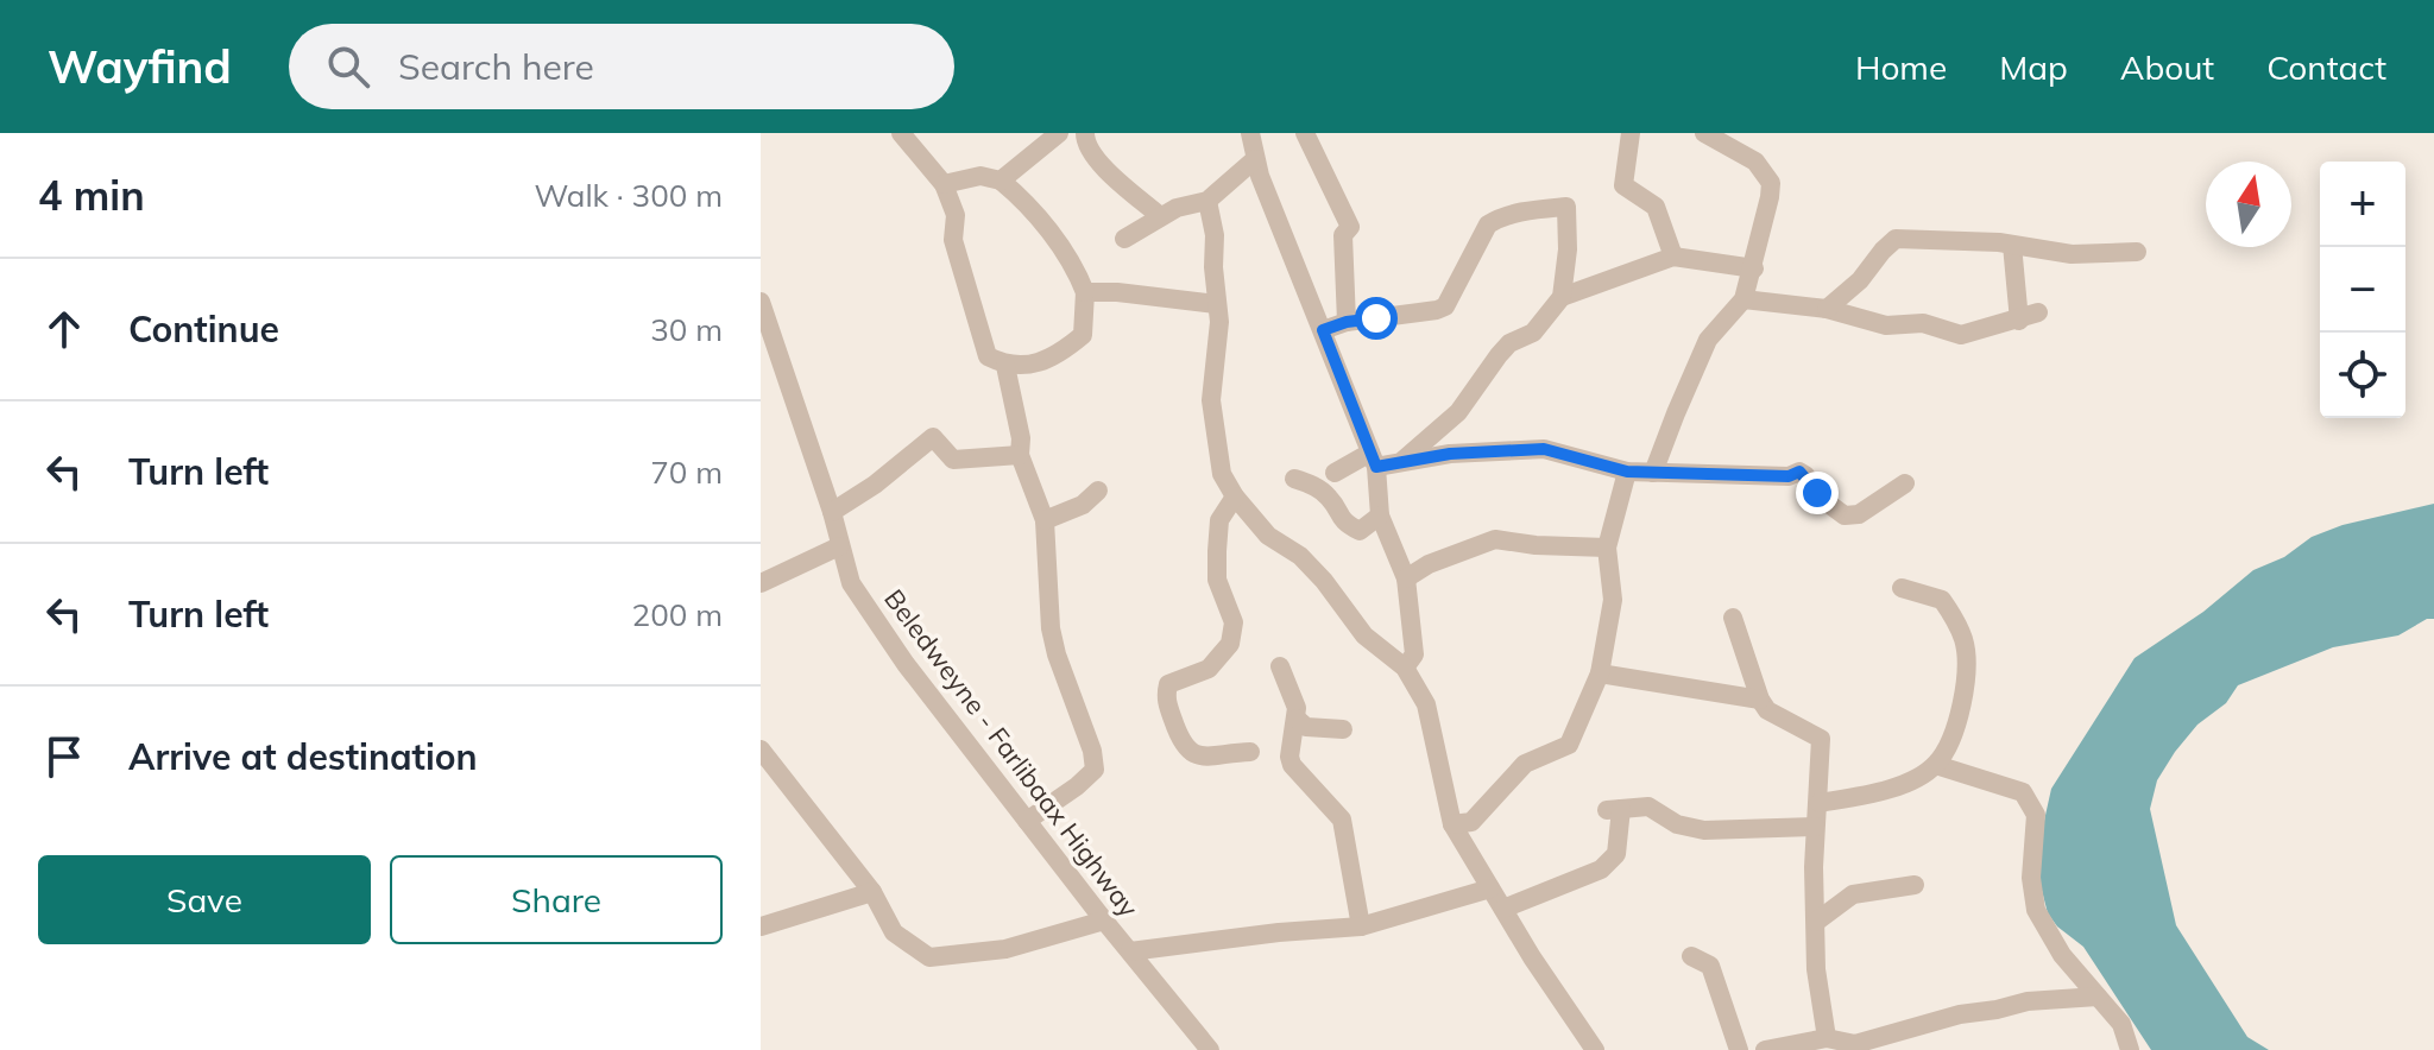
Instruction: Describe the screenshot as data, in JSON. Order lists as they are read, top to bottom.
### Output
{
  "streets": {
    "street": ["Beledweyne - Farlibaax Highway"]
  },
  "north": "top",
  "page": {
    "header": "Wayfind",
    "search": "Search here",
    "nav": [
      "Home",
      "Map",
      "About",
      "Contact"
    ],
    "heading": ["4 min", "Walk · 300 m"],
    "map_buttons": ["+", "−"],
    "list": [
      ["Continue", "30 m"],
      ["Turn left", "70 m"],
      ["Turn left", "200 m"],
      "Arrive at destination"
    ],
    "buttons": ["Save", "Share"]
  }
}
